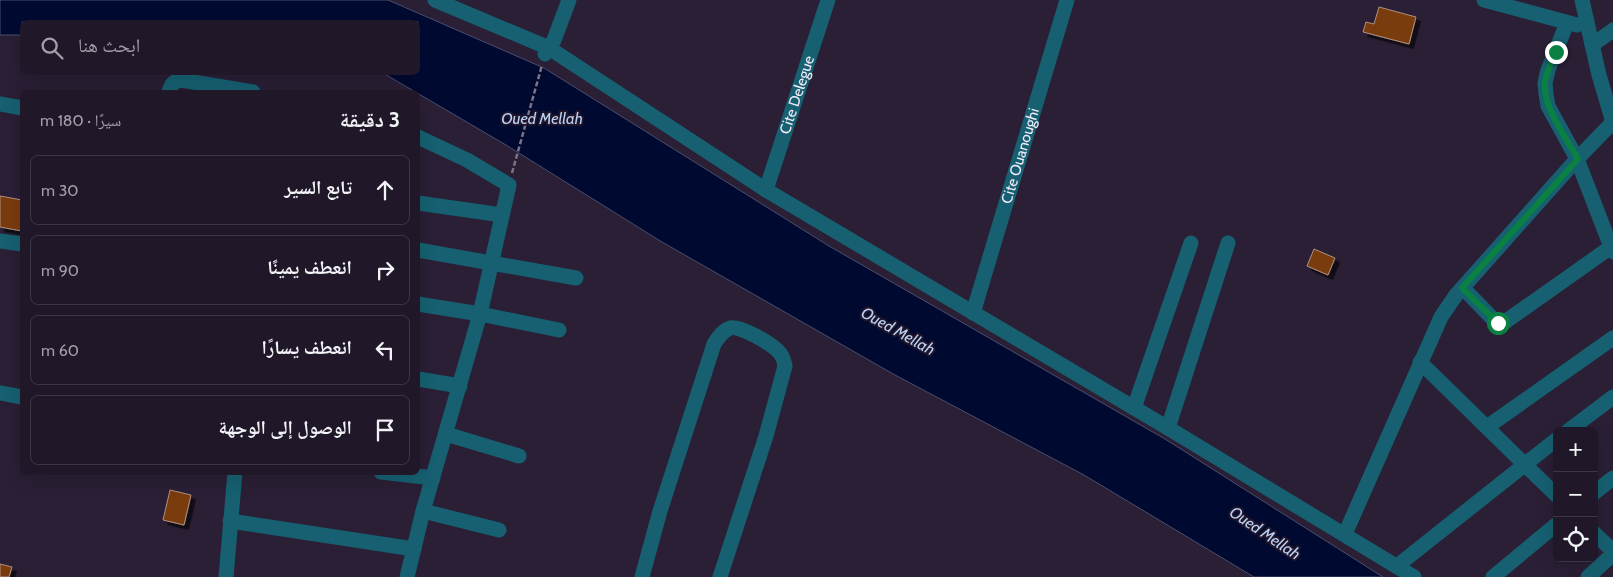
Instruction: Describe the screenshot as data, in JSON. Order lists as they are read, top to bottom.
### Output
{
  "streets": {
    "street": ["Cite Delegue", "Cite Ouanoughi"]
  },
  "water": ["Oued Mellah"],
  "page": {
    "search": "ابحث هنا",
    "heading": ["3 دقيقة", "سيرًا · 180 m"],
    "list": [
      ["تابع السير", "30 m"],
      ["انعطف يمينًا", "90 m"],
      ["انعطف يسارًا", "60 m"],
      "الوصول إلى الوجهة"
    ],
    "map_buttons": ["+", "−"]
  }
}
